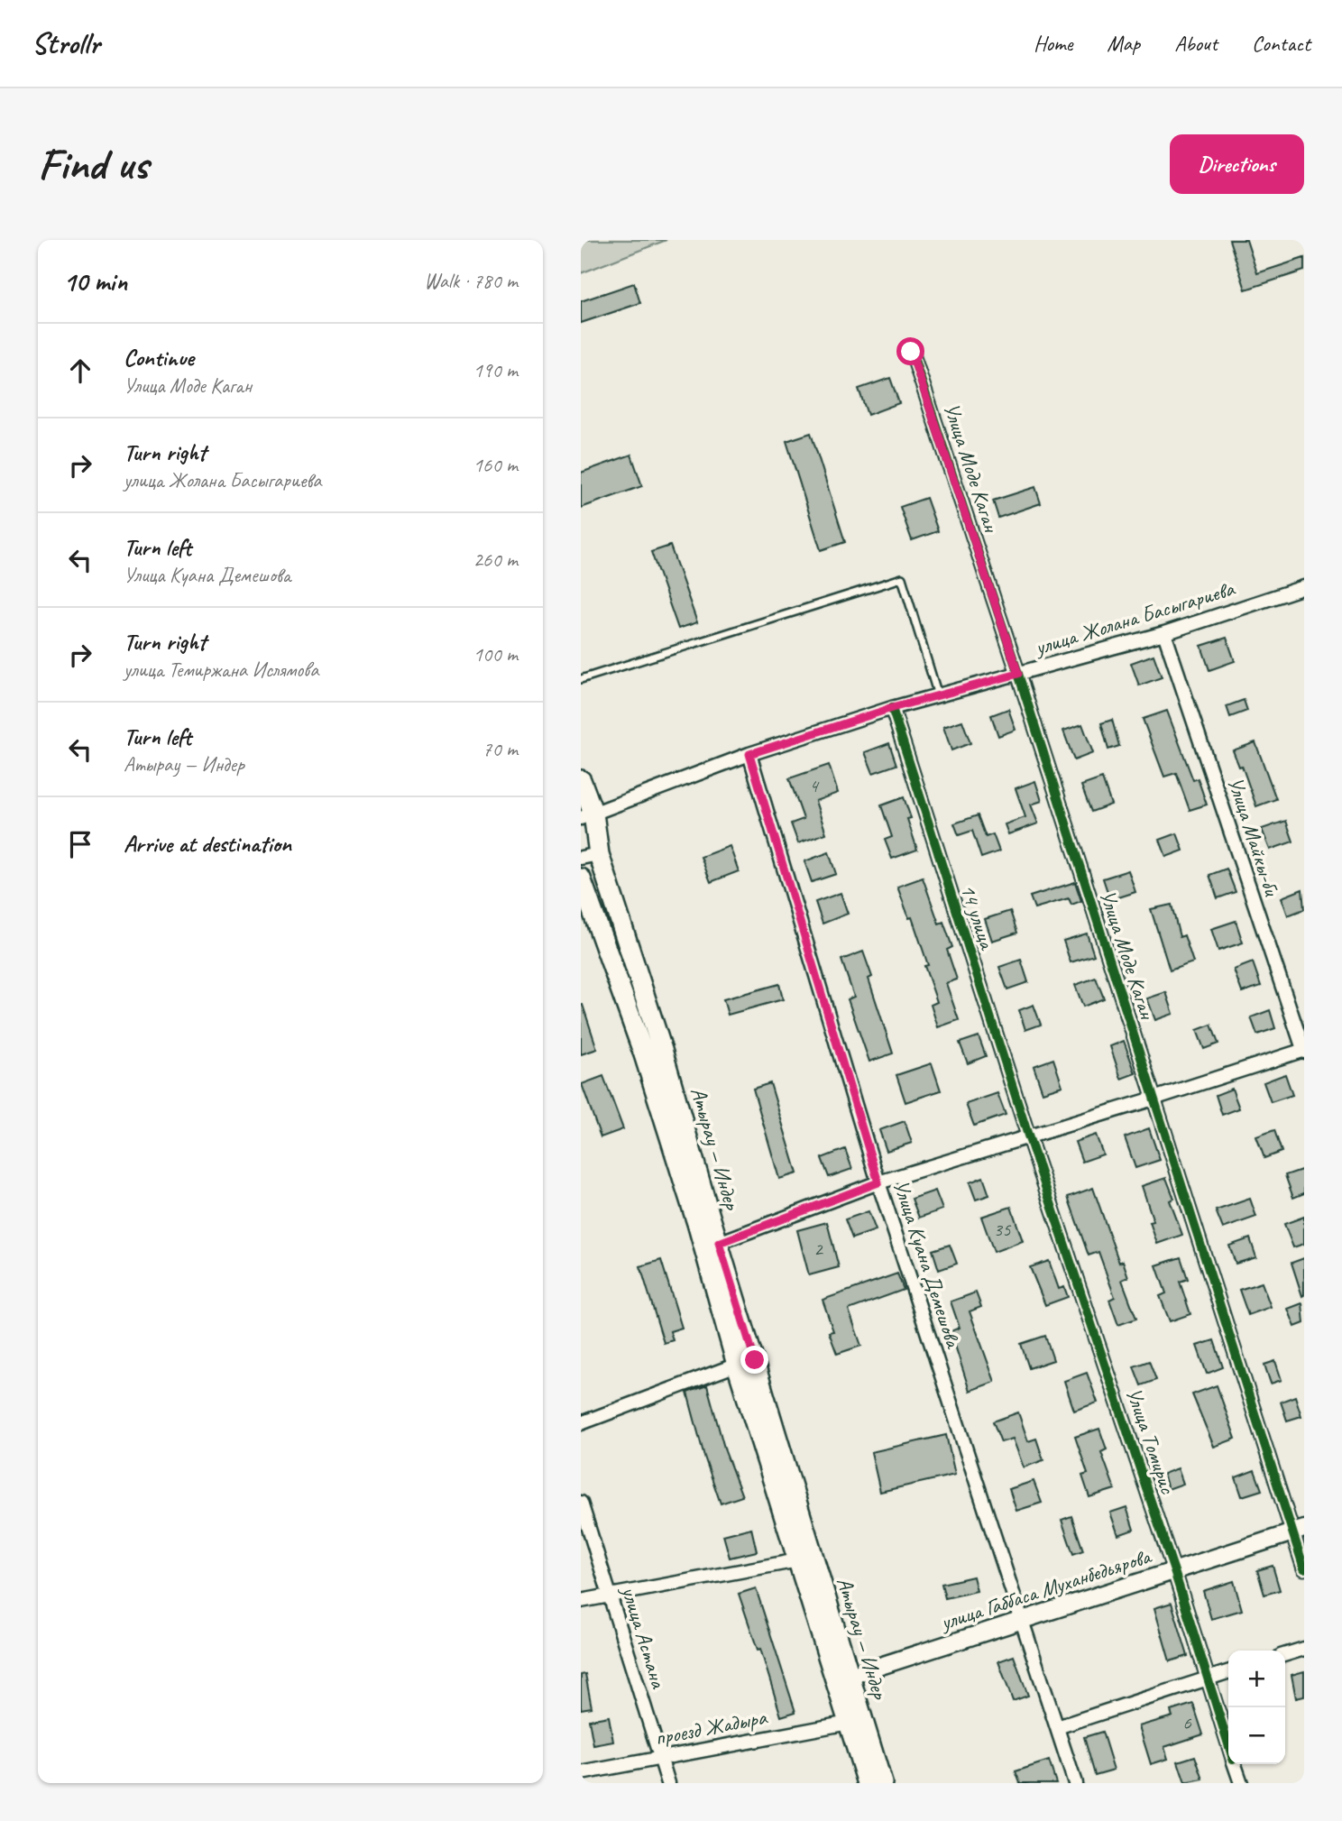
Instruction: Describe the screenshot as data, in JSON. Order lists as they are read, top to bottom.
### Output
{
  "streets": {
    "main road": ["Атырау — Индер"],
    "street": [
      "Улица Моде Каган",
      "улица Жолана Басыгариева",
      "Улица Майкы-би",
      "14 улица",
      "Улица Куана Демешова",
      "Улица Томирис",
      "улица Габбаса Муханбедьярова",
      "улица Астана",
      "проезд Жадыра"
    ]
  },
  "crossings": [
    ["Улица Моде Каган", "улица Жолана Басыгариева"],
    ["Улица Моде Каган", "улица Габбаса Муханбедьярова"],
    ["улица Жолана Басыгариева", "Улица Майкы-би"],
    ["улица Жолана Басыгариева", "14 улица"],
    ["улица Жолана Басыгариева", "Атырау — Индер"],
    ["улица Жолана Басыгариева", "Улица Куана Демешова"],
    ["14 улица", "Улица Томирис"],
    ["Атырау — Индер", "улица Габбаса Муханбедьярова"],
    ["Атырау — Индер", "проезд Жадыра"],
    ["Улица Куана Демешова", "улица Габбаса Муханбедьярова"],
    ["Улица Томирис", "улица Габбаса Муханбедьярова"],
    ["улица Астана", "проезд Жадыра"]
  ],
  "house_numbers": [
    "4",
    "35",
    "2",
    "6"
  ],
  "page": {
    "header": "Strollr",
    "nav": [
      "Home",
      "Map",
      "About",
      "Contact"
    ],
    "buttons": "Directions",
    "title": "Find us",
    "heading": ["10 min", "Walk · 780 m"],
    "list": [
      ["Continue", "Улица Моде Каган", "190 m"],
      ["Turn right", "улица Жолана Басыгариева", "160 m"],
      ["Turn left", "Улица Куана Демешова", "260 m"],
      ["Turn right", "улица Темиржана Ислямова", "100 m"],
      ["Turn left", "Атырау — Индер", "70 m"],
      "Arrive at destination"
    ],
    "map_buttons": ["+", "−"]
  }
}
